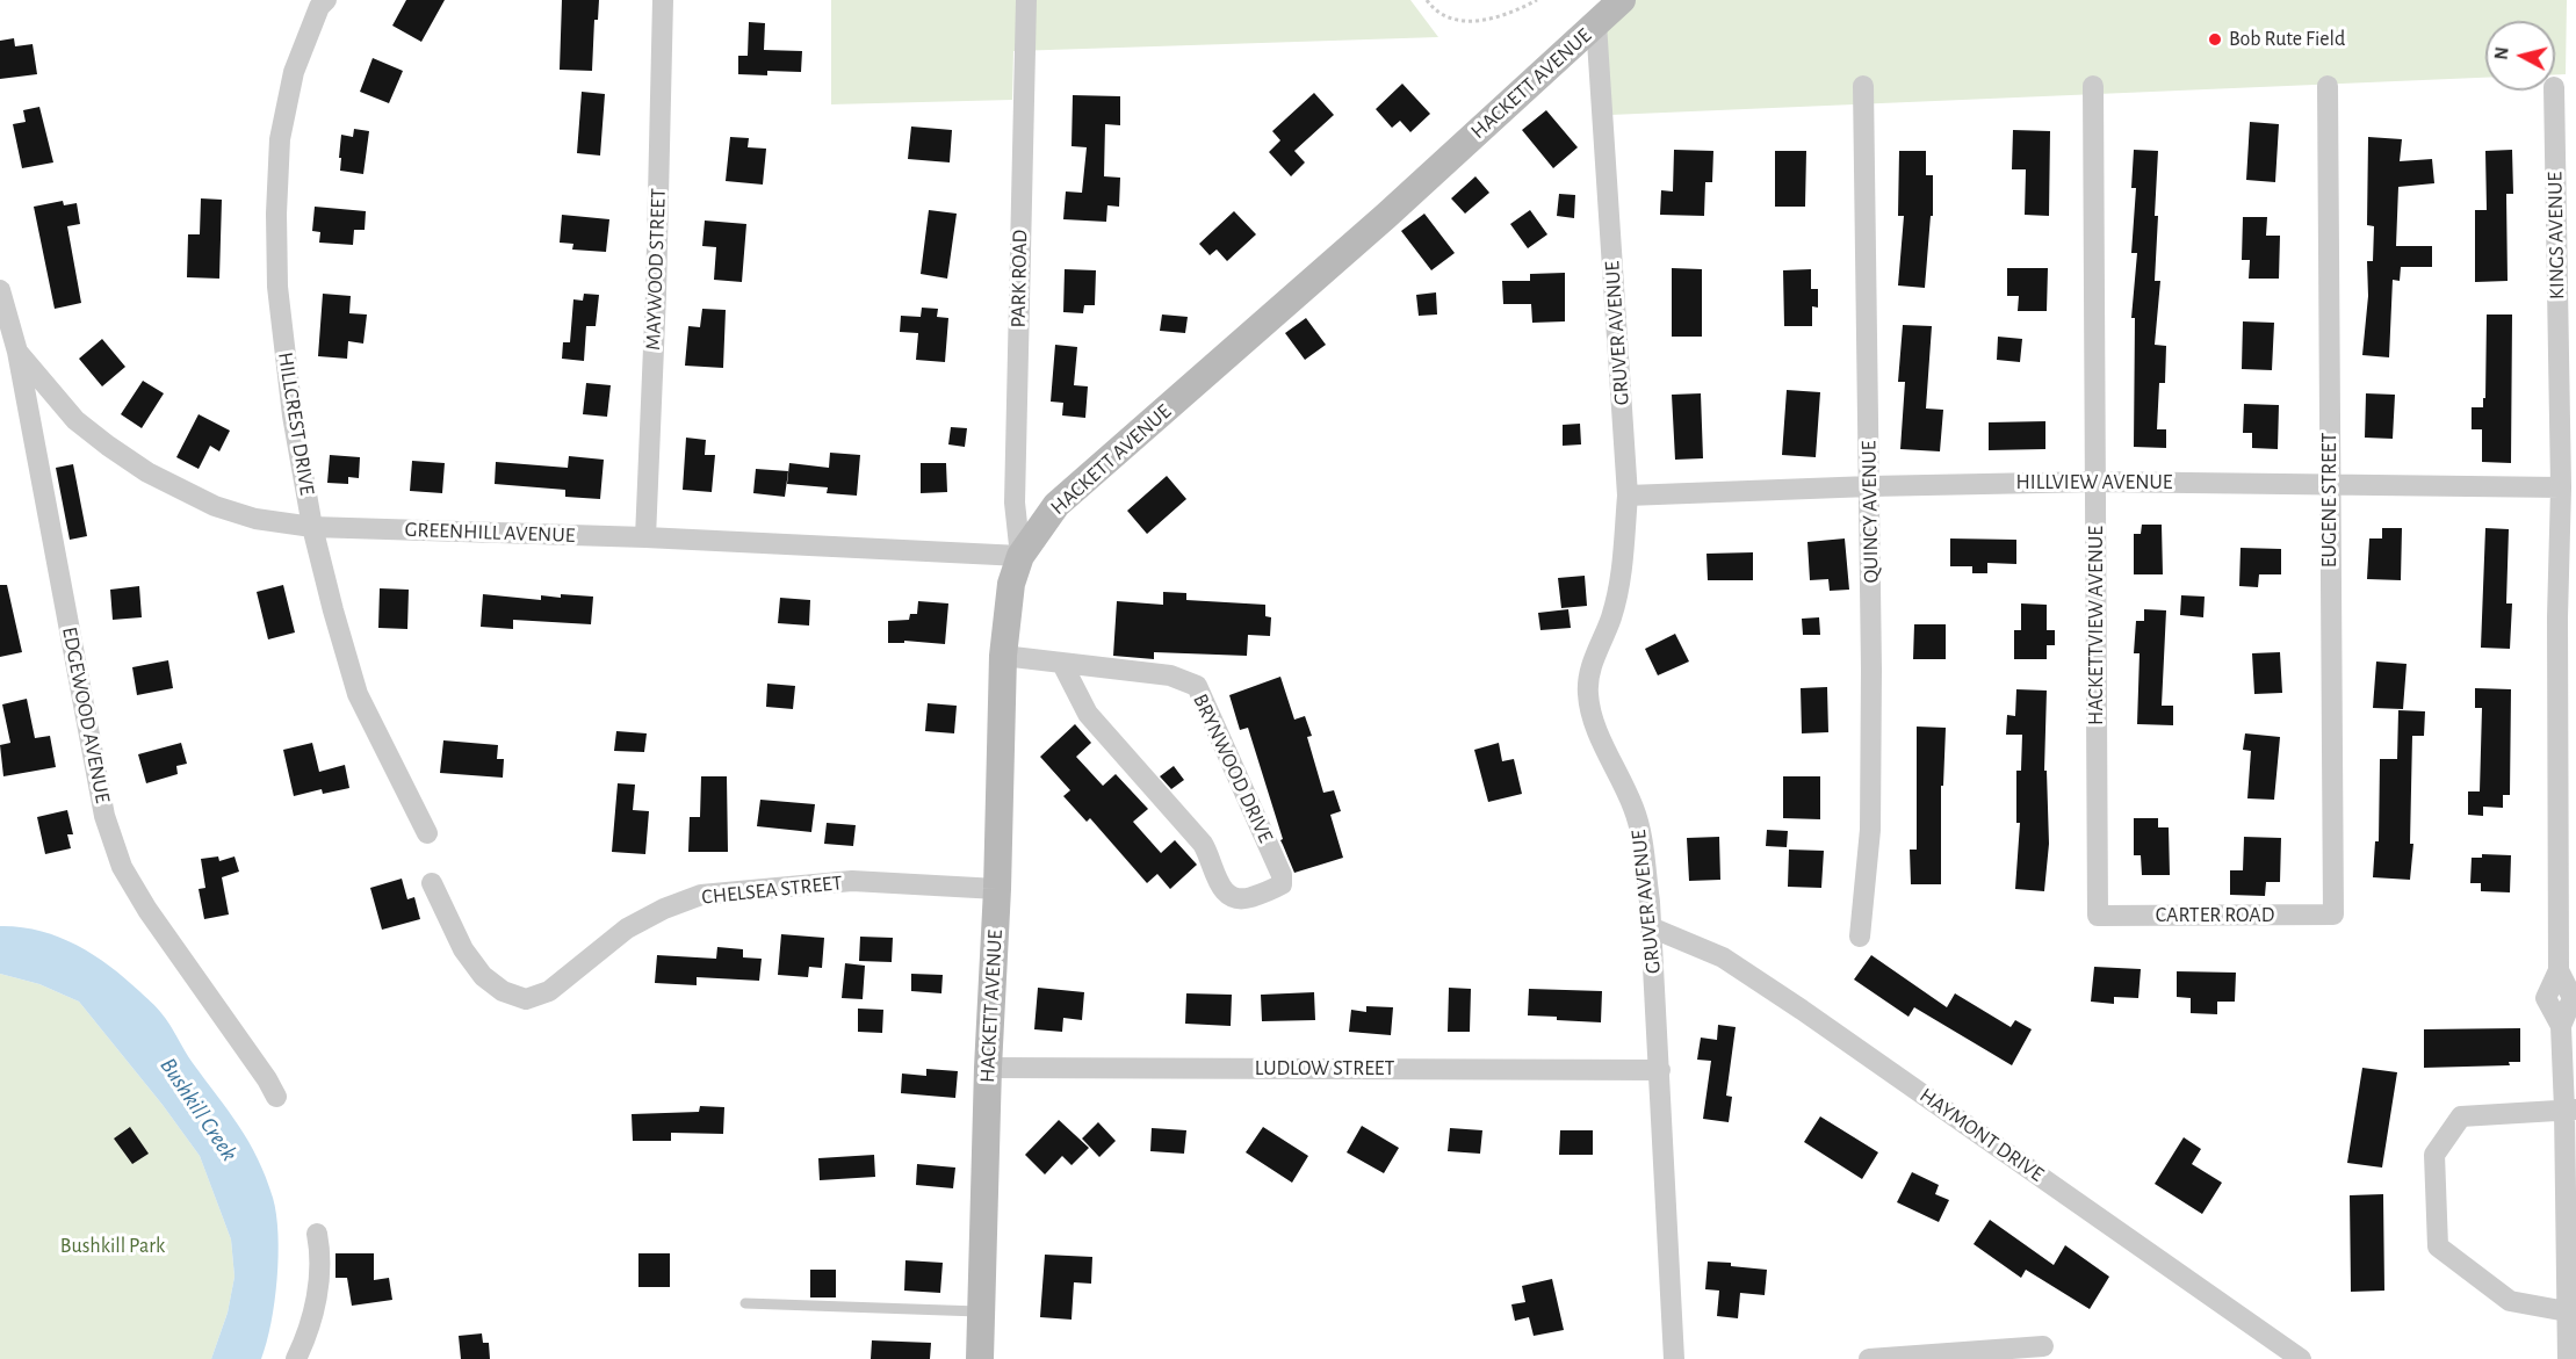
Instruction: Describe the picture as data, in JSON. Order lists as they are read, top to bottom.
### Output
{
  "streets": {
    "main road": ["HACKETT AVENUE"],
    "street": [
      "KINGS AVENUE",
      "MAYWOOD STREET",
      "PARK ROAD",
      "GRUVER AVENUE",
      "HILLCREST DRIVE",
      "HILLVIEW AVENUE",
      "EUGENE STREET",
      "QUINCY AVENUE",
      "GREENHILL AVENUE",
      "HACKETTVIEW AVENUE",
      "EDGEWOOD AVENUE",
      "BRYNWOOD DRIVE",
      "CHELSEA STREET",
      "CARTER ROAD",
      "LUDLOW STREET",
      "HAYMONT DRIVE"
    ]
  },
  "crossings": [
    ["HACKETT AVENUE", "PARK ROAD"],
    ["HACKETT AVENUE", "GRUVER AVENUE"],
    ["HACKETT AVENUE", "GREENHILL AVENUE"],
    ["HACKETT AVENUE", "BRYNWOOD DRIVE"],
    ["HACKETT AVENUE", "CHELSEA STREET"],
    ["HACKETT AVENUE", "LUDLOW STREET"],
    ["KINGS AVENUE", "HILLVIEW AVENUE"],
    ["MAYWOOD STREET", "GREENHILL AVENUE"],
    ["PARK ROAD", "GREENHILL AVENUE"],
    ["GRUVER AVENUE", "HILLVIEW AVENUE"],
    ["GRUVER AVENUE", "LUDLOW STREET"],
    ["GRUVER AVENUE", "HAYMONT DRIVE"],
    ["HILLCREST DRIVE", "GREENHILL AVENUE"],
    ["HILLVIEW AVENUE", "EUGENE STREET"],
    ["HILLVIEW AVENUE", "QUINCY AVENUE"],
    ["HILLVIEW AVENUE", "HACKETTVIEW AVENUE"],
    ["EUGENE STREET", "CARTER ROAD"],
    ["GREENHILL AVENUE", "EDGEWOOD AVENUE"],
    ["HACKETTVIEW AVENUE", "CARTER ROAD"]
  ],
  "water": ["Bushkill Creek"],
  "parks": ["Bushkill Park"],
  "places": ["Bob Rute Field"],
  "north": "left"
}
